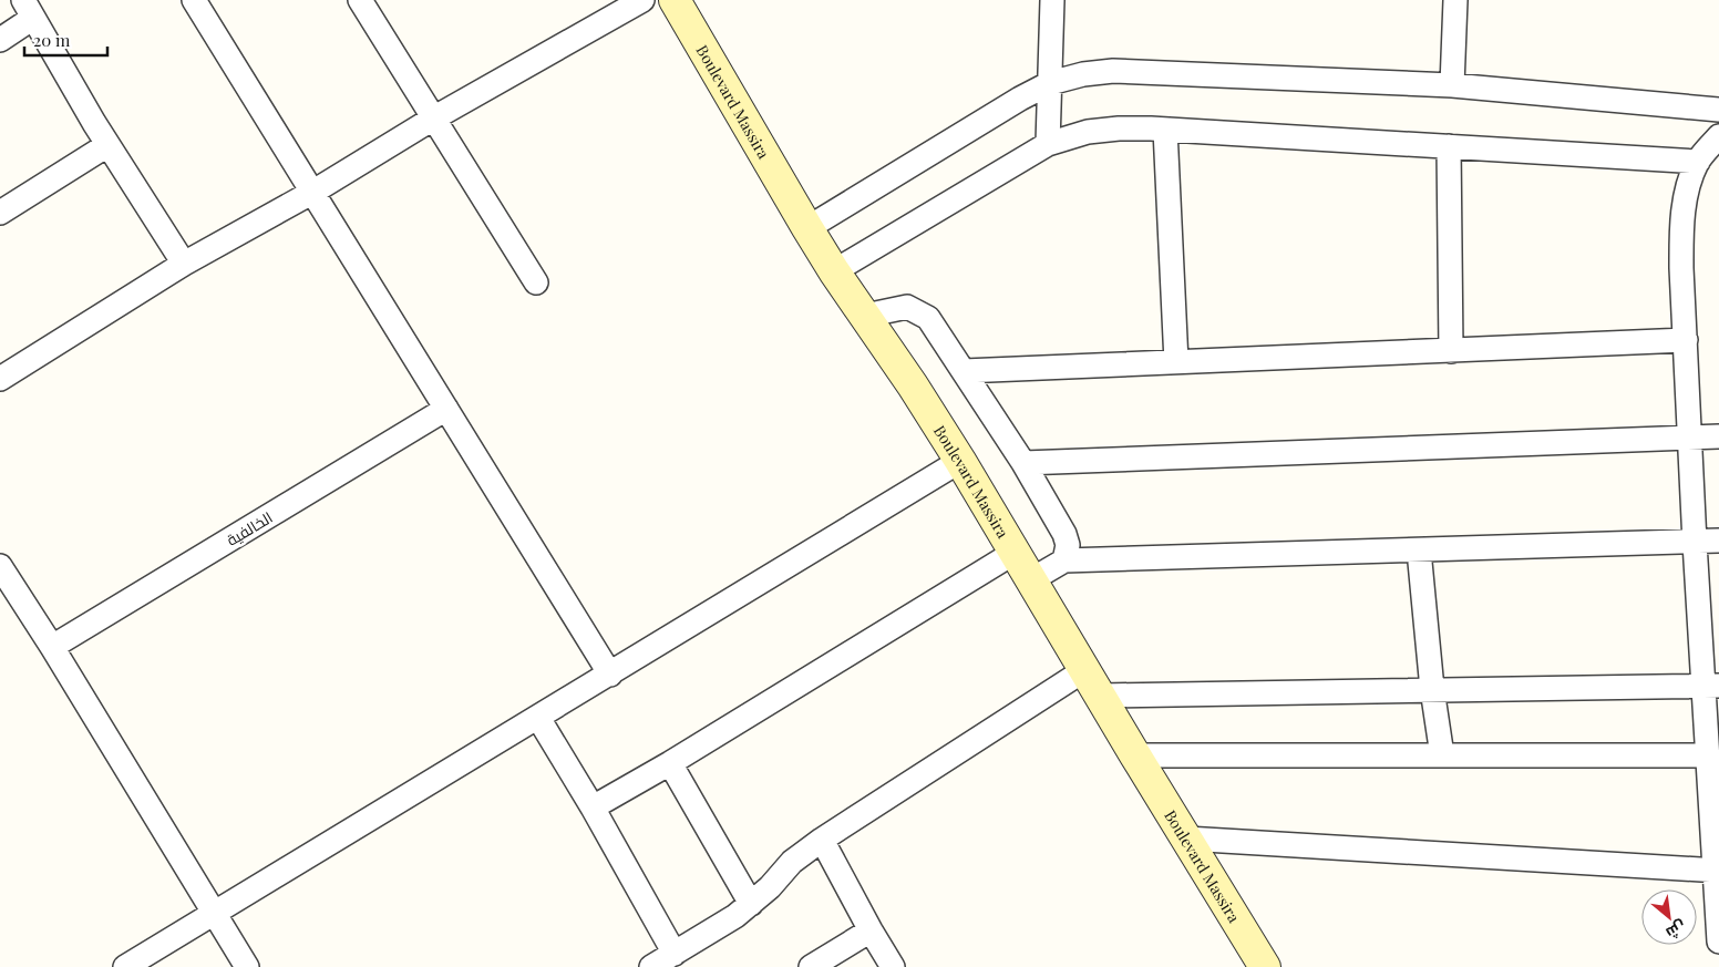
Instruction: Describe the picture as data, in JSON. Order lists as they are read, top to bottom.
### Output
{
  "streets": {
    "main road": ["Boulevard Massira"],
    "street": ["الخالفية"]
  },
  "scale_bar": "20 m",
  "north": "bottom right"
}
